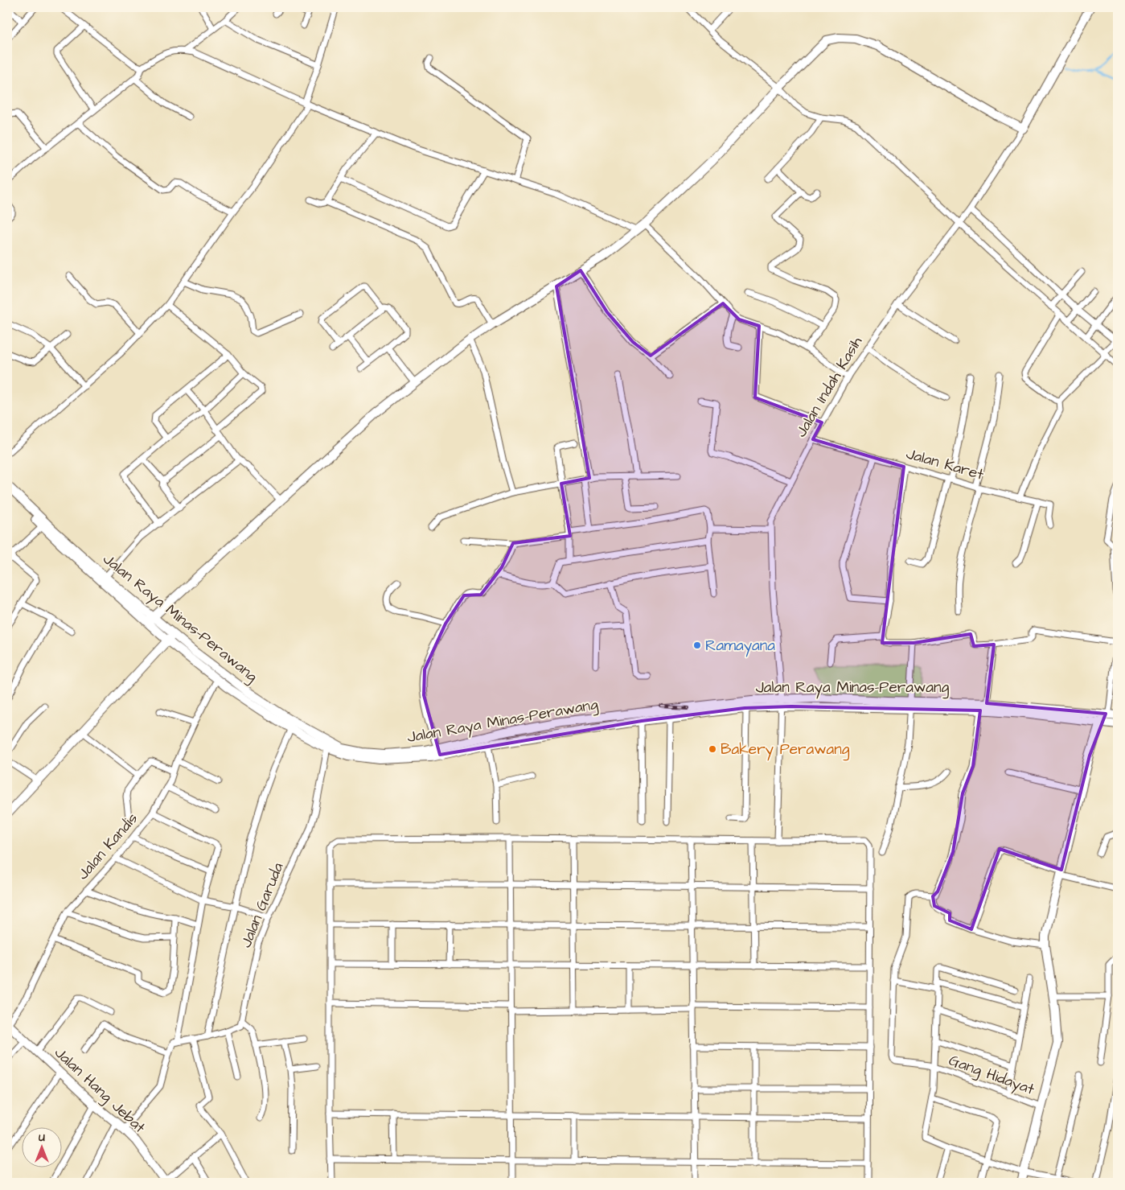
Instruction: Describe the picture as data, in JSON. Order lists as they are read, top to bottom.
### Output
{
  "streets": {
    "main road": ["Jalan Raya Minas-Perawang", "Jalan Hang Jebat"],
    "street": [
      "Jalan Indah Kasih",
      "Jalan Karet",
      "Jalan Kandis",
      "Jalan Garuda",
      "Gang Hidayat"
    ]
  },
  "crossings": [
    ["Jalan Indah Kasih", "Jalan Karet"],
    ["Jalan Indah Kasih", "Jalan Raya Minas-Perawang"],
    ["Jalan Raya Minas-Perawang", "Jalan Kandis"],
    ["Jalan Raya Minas-Perawang", "Jalan Garuda"],
    ["Jalan Kandis", "Jalan Hang Jebat"]
  ],
  "places": ["Ramayana", "Bakery Perawang"],
  "north": "top"
}
